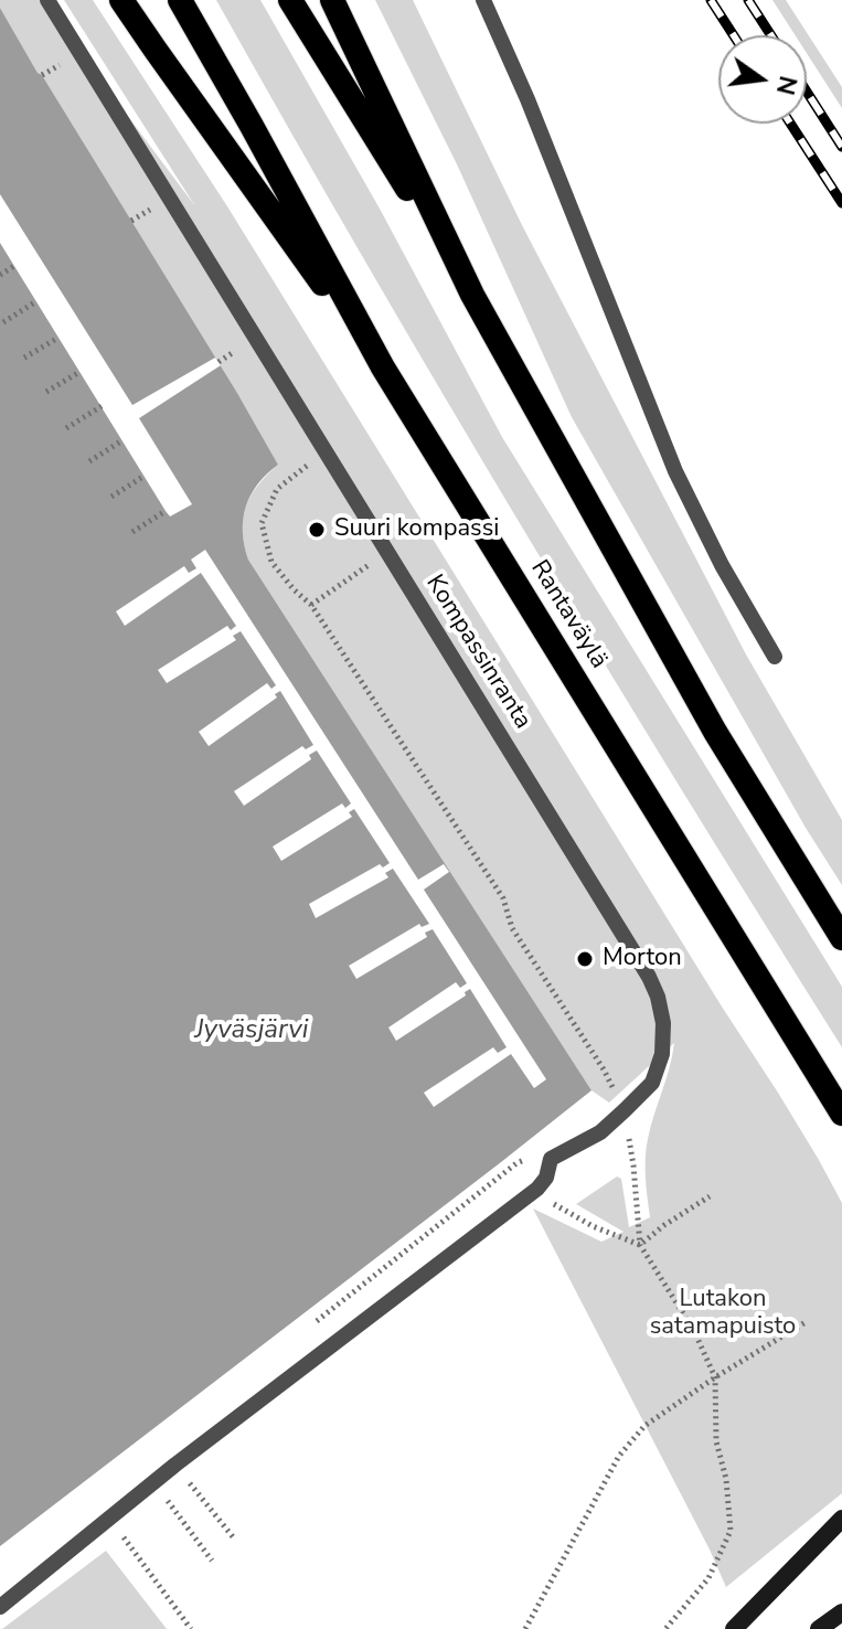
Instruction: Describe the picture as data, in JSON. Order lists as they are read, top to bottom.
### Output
{
  "streets": {
    "highway": ["Rantaväylä"],
    "lane": ["Kompassinranta"]
  },
  "water": ["Jyväsjärvi"],
  "parks": ["Lutakon satamapuisto"],
  "places": ["Suuri kompassi", "Morton"],
  "north": "right"
}
